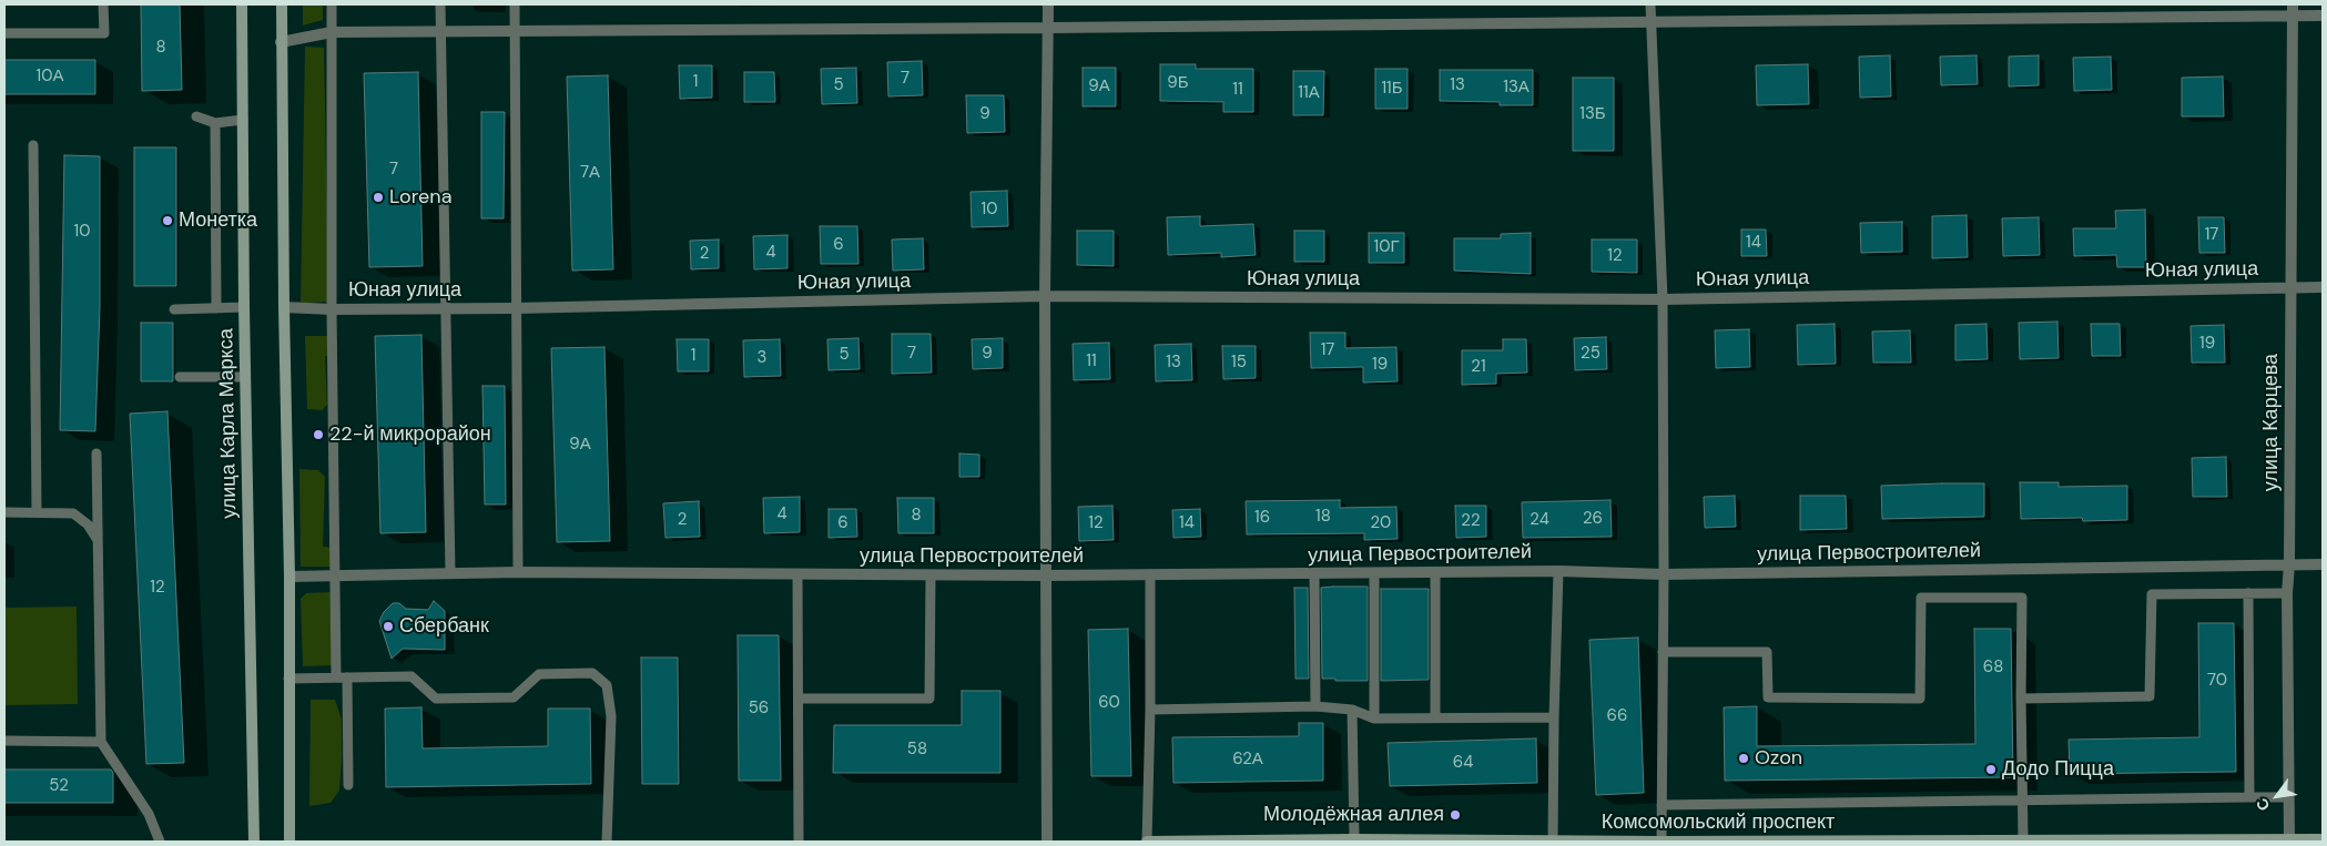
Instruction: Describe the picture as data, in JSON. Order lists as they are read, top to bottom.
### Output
{
  "streets": {
    "main road": ["улица Карла Маркса", "Комсомольский проспект"],
    "street": ["Юная улица", "улица Карцева", "улица Первостроителей"]
  },
  "crossings": [
    ["Юная улица", "улица Карцева"],
    ["улица Карцева", "улица Первостроителей"],
    ["улица Карцева", "Комсомольский проспект"]
  ],
  "places": [
    "Lorena",
    "Монетка",
    "22-й микрорайон",
    "Сбербанк",
    "Ozon",
    "Додо Пицца",
    "Молодёжная аллея"
  ],
  "house_numbers": [
    "8",
    "10А",
    "7",
    "1",
    "9Б",
    "5",
    "13",
    "9А",
    "13А",
    "11Б",
    "11",
    "11А",
    "9",
    "13Б",
    "7",
    "7А",
    "10",
    "10",
    "17",
    "14",
    "6",
    "10Г",
    "4",
    "2",
    "12",
    "19",
    "17",
    "7",
    "9",
    "25",
    "5",
    "1",
    "3",
    "11",
    "13",
    "15",
    "19",
    "21",
    "9А",
    "4",
    "8",
    "18",
    "16",
    "26",
    "2",
    "24",
    "22",
    "6",
    "12",
    "14",
    "20",
    "12",
    "68",
    "70",
    "60",
    "56",
    "66",
    "58",
    "62А",
    "64",
    "52"
  ],
  "north": "bottom left"
}
